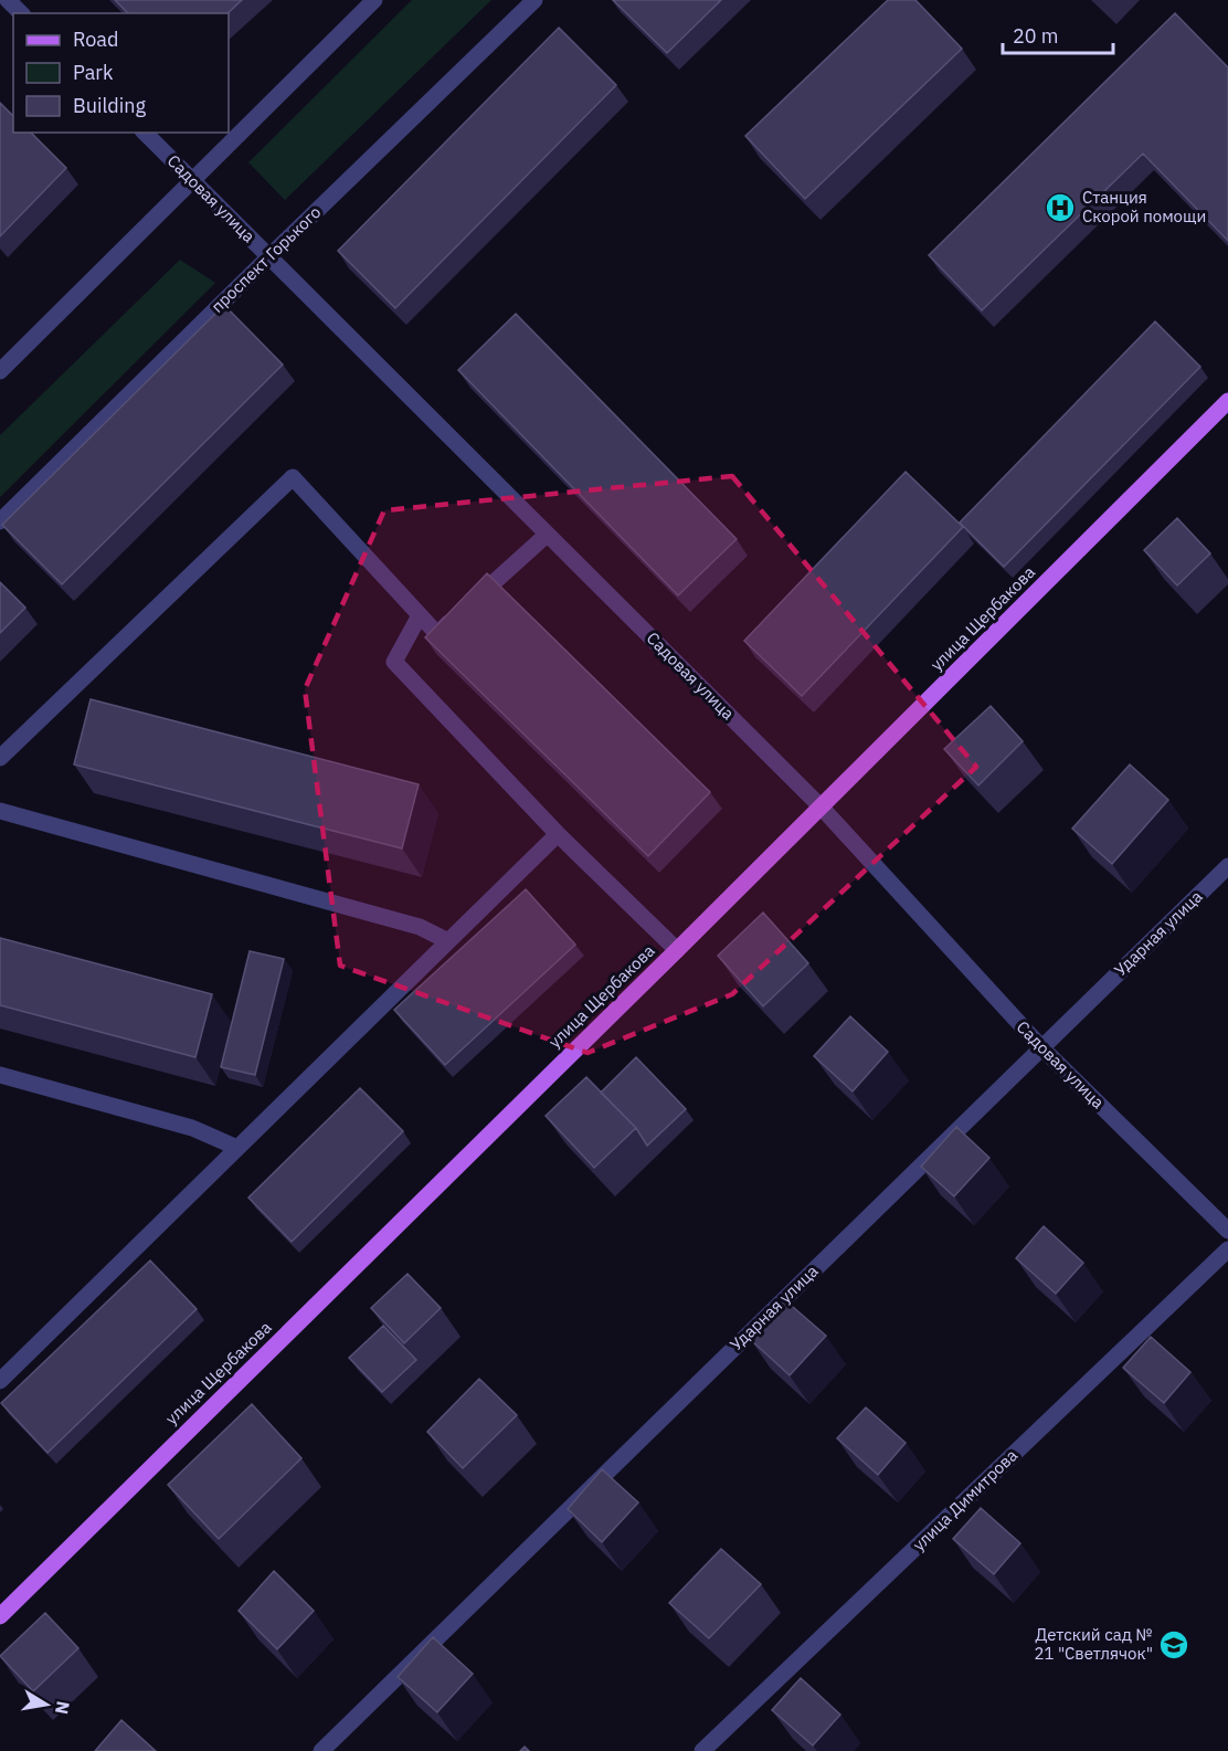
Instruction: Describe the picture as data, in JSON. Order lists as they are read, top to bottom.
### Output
{
  "streets": {
    "main road": ["улица Щербакова"],
    "street": [
      "Садовая улица",
      "проспект Горького",
      "Ударная улица",
      "улица Димитрова"
    ]
  },
  "crossings": [
    ["Садовая улица", "проспект Горького"],
    ["Садовая улица", "улица Щербакова"],
    ["Садовая улица", "Ударная улица"]
  ],
  "places": {
    "hospital": ["Станция Скорой помощи"],
    "school or university": ["Детский сад № 21 \"Светлячок\""]
  },
  "legend": ["Road", "Park", "Building"],
  "scale_bar": "20 m",
  "north": "right"
}
